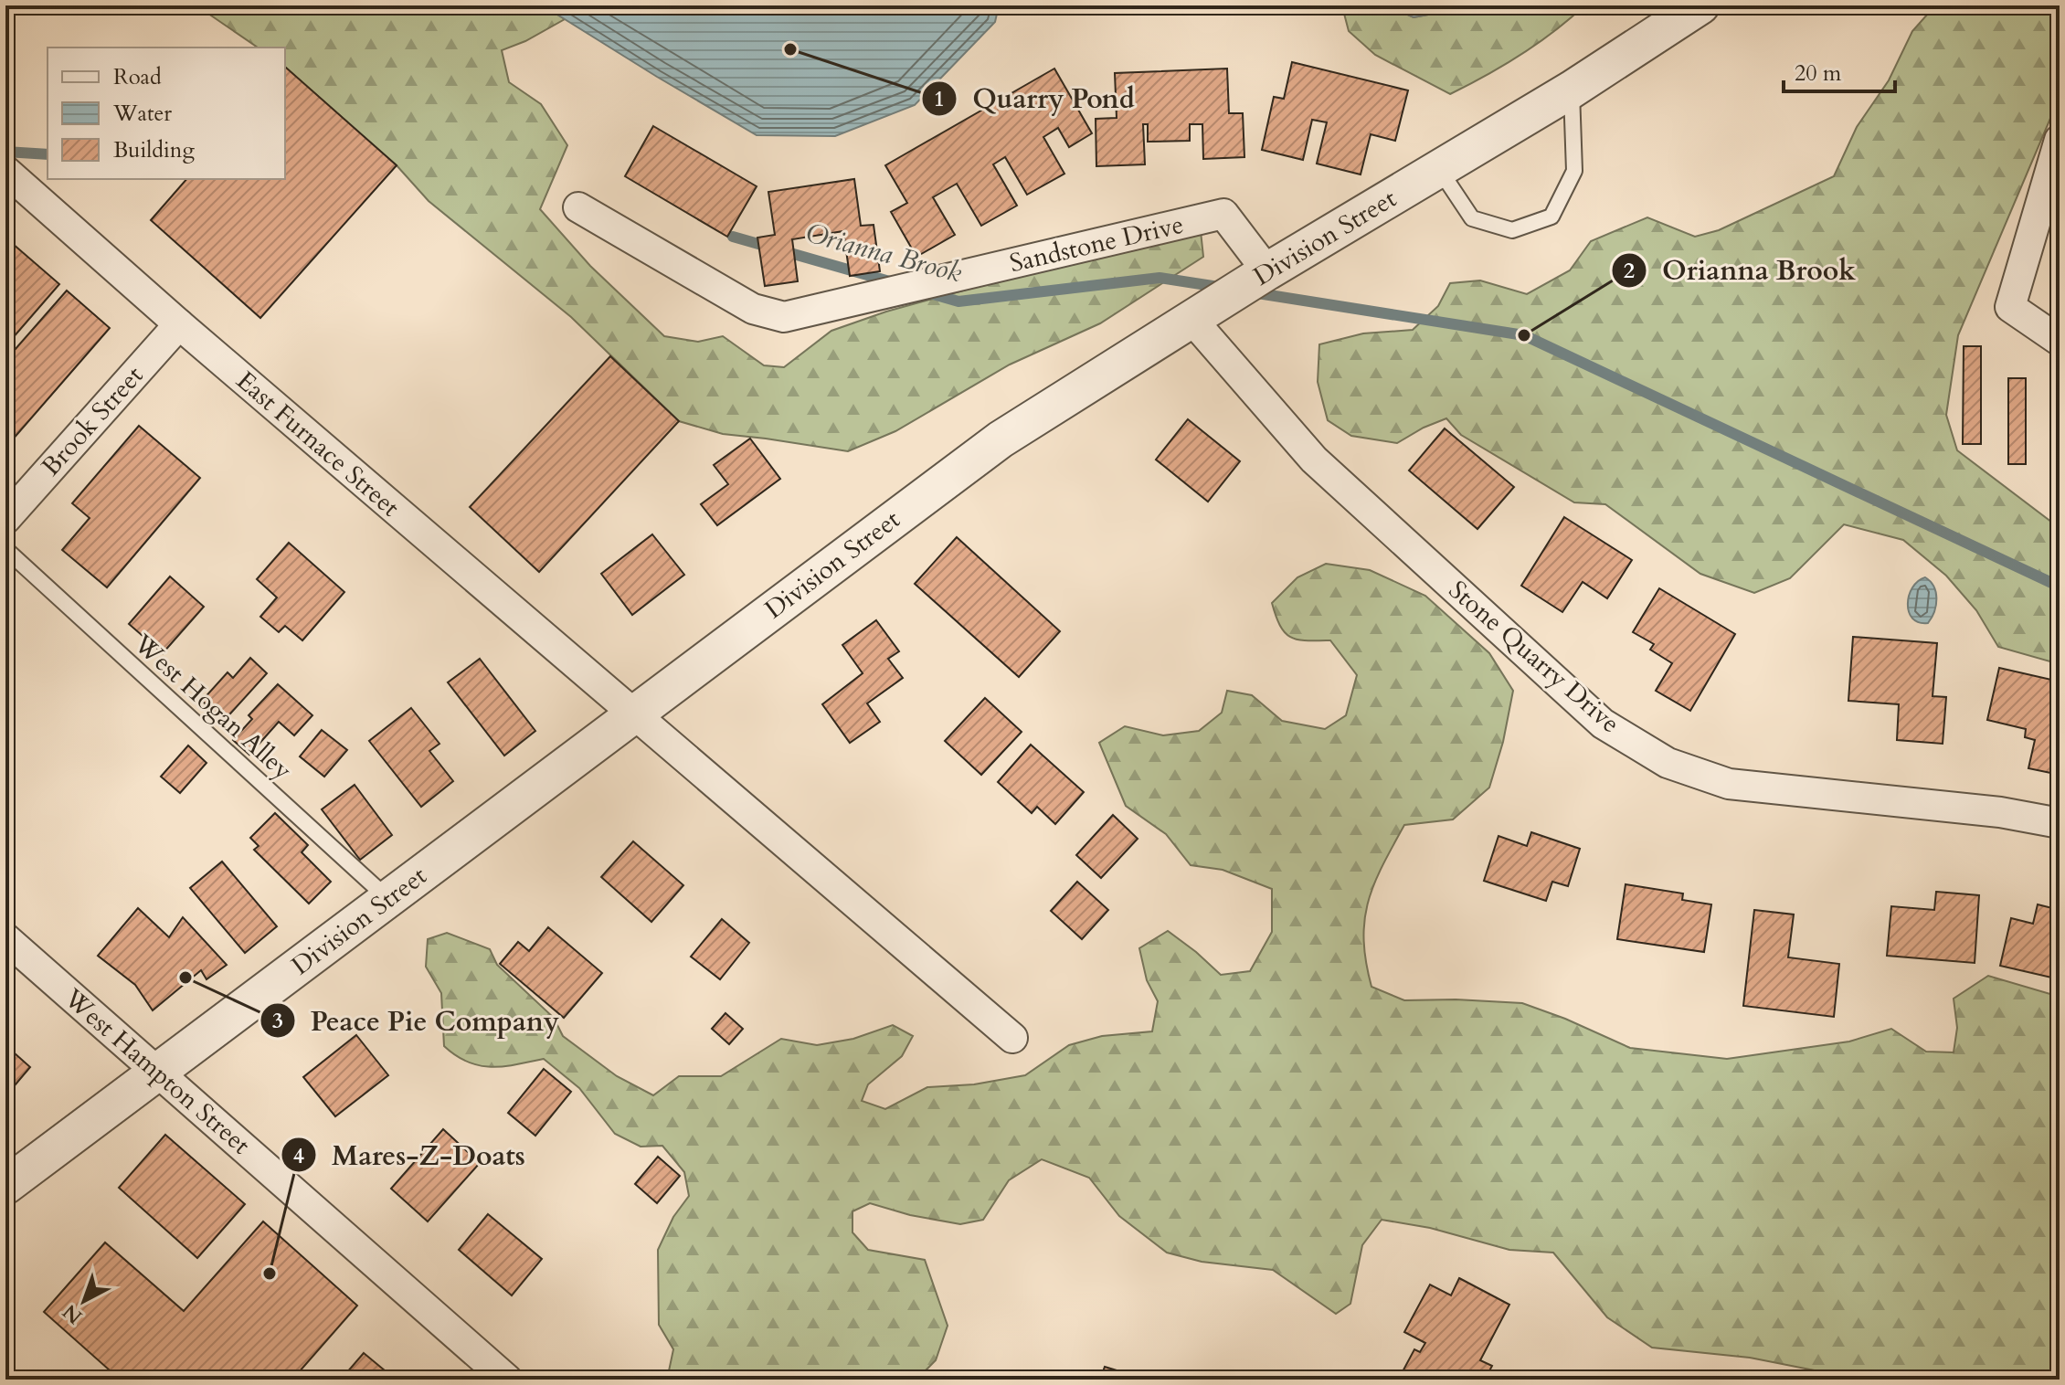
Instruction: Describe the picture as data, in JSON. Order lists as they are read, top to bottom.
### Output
{
  "streets": {
    "street": [
      "Division Street",
      "Sandstone Drive",
      "Brook Street",
      "East Furnace Street",
      "Stone Quarry Drive",
      "West Hampton Street"
    ],
    "lane": ["West Hogan Alley"]
  },
  "crossings": [
    ["Division Street", "Sandstone Drive"],
    ["Division Street", "East Furnace Street"],
    ["Division Street", "Stone Quarry Drive"],
    ["Division Street", "West Hogan Alley"],
    ["Division Street", "West Hampton Street"],
    ["Brook Street", "East Furnace Street"]
  ],
  "water": ["Orianna Brook"],
  "places": [
    "Quarry Pond",
    "Orianna Brook",
    "Peace Pie Company",
    "Mares-Z-Doats"
  ],
  "legend": ["Road", "Water", "Building"],
  "scale_bar": "20 m",
  "north": "bottom left"
}
